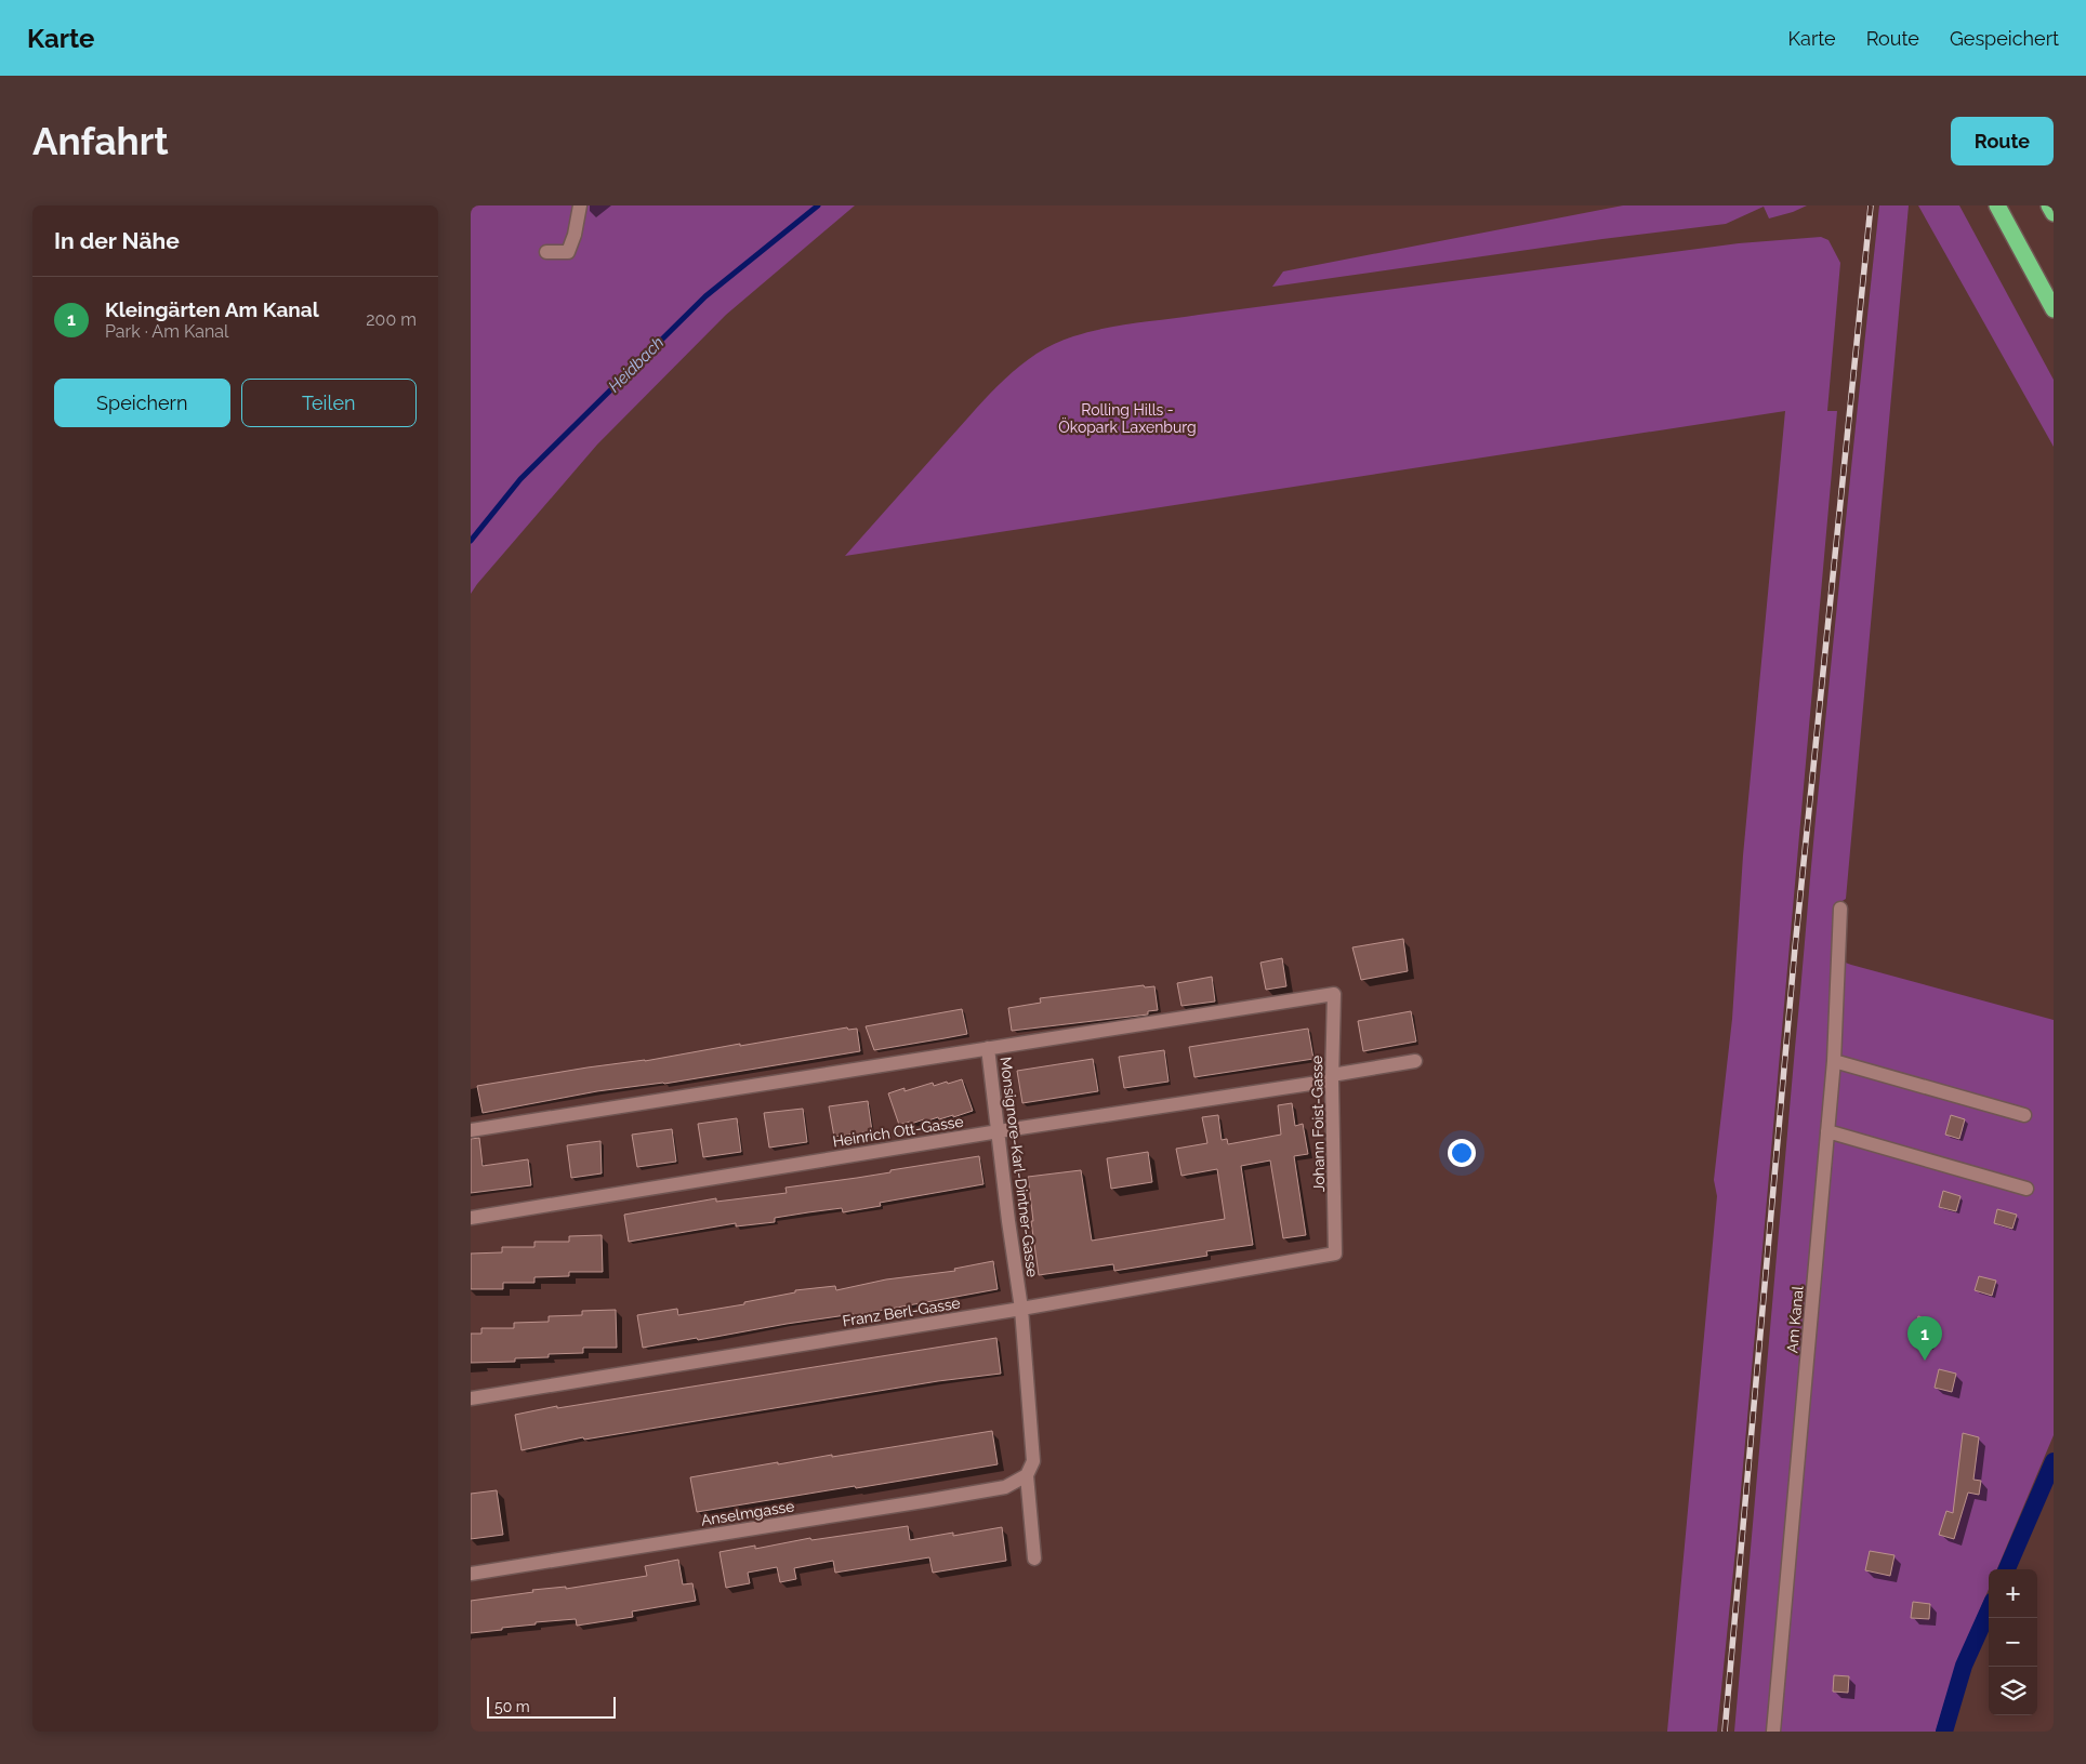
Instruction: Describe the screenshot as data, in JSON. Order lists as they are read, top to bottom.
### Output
{
  "streets": {
    "street": [
      "Johann Foist-Gasse",
      "Heinrich Ott-Gasse",
      "Monsignore-Karl-Dintner-Gasse",
      "Franz Berl-Gasse",
      "Am Kanal",
      "Anselmgasse"
    ]
  },
  "crossings": [
    ["Johann Foist-Gasse", "Heinrich Ott-Gasse"],
    ["Johann Foist-Gasse", "Monsignore-Karl-Dintner-Gasse"],
    ["Johann Foist-Gasse", "Franz Berl-Gasse"],
    ["Heinrich Ott-Gasse", "Monsignore-Karl-Dintner-Gasse"],
    ["Monsignore-Karl-Dintner-Gasse", "Franz Berl-Gasse"],
    ["Monsignore-Karl-Dintner-Gasse", "Anselmgasse"]
  ],
  "water": ["Heidbach"],
  "parks": ["Rolling Hills - Ökopark Laxenburg"],
  "scale_bar": "50 m",
  "page": {
    "header": "Karte",
    "nav": ["Karte", "Route", "Gespeichert"],
    "buttons": [
      "Route",
      ["Speichern", "Teilen"]
    ],
    "title": "Anfahrt",
    "heading": "In der Nähe",
    "list": [
      {
        "mark": "1",
        "name": "Kleingärten Am Kanal",
        "note": "Park · Am Kanal",
        "value": "200 m"
      }
    ],
    "pins": "1",
    "map_buttons": ["+", "−"],
    "scale": "50 m"
  }
}
